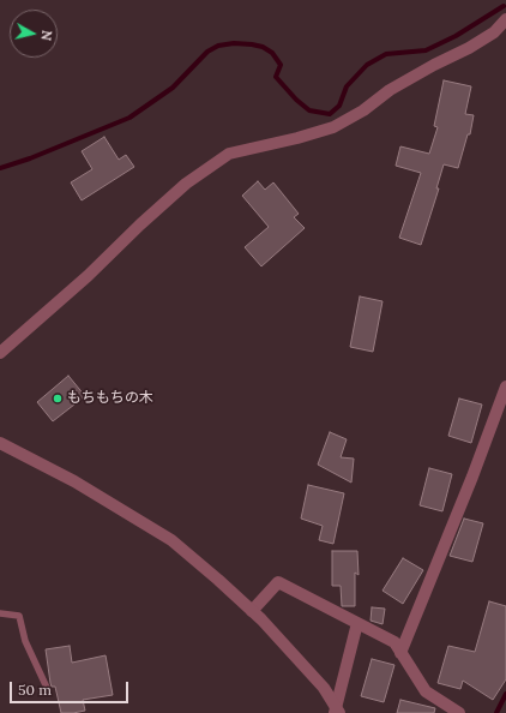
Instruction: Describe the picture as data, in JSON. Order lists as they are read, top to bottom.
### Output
{
  "places": ["もちもちの木"],
  "scale_bar": "50 m",
  "north": "right"
}
